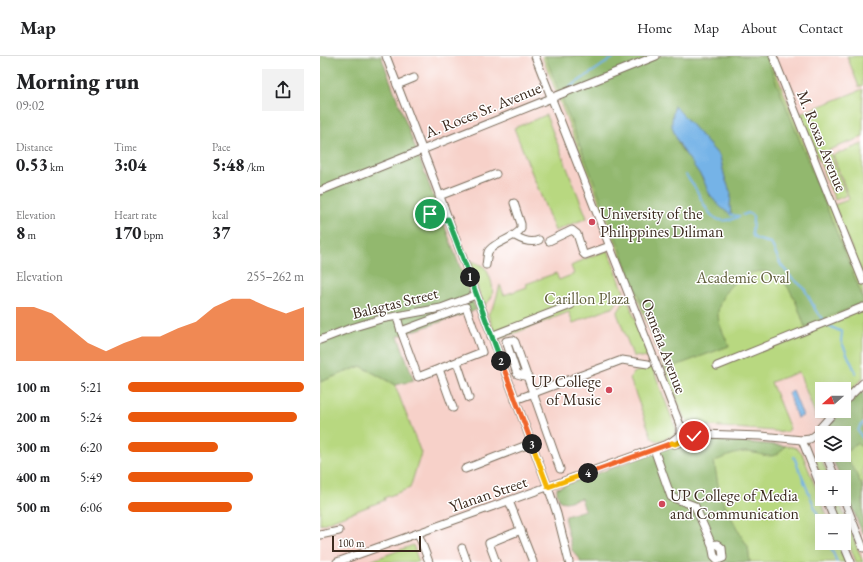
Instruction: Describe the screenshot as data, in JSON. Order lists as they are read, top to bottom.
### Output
{
  "streets": {
    "street": [
      "A. Roces Sr. Avenue",
      "M. Roxas Avenue",
      "Balagtas Street",
      "Osmeña Avenue",
      "Ylanan Street"
    ]
  },
  "crossings": [
    ["A. Roces Sr. Avenue", "Osmeña Avenue"]
  ],
  "parks": ["Academic Oval", "Carillon Plaza"],
  "places": ["University of the Philippines Diliman", "UP College of Music", "UP College of Media and Communication"],
  "scale_bar": "100 m",
  "north": "left",
  "page": {
    "header": "Map",
    "nav": [
      "Home",
      "Map",
      "About",
      "Contact"
    ],
    "heading": ["Morning run", "09:02"],
    "stats": [
      ["Distance", "0.53 km"],
      ["Time", "3:04"],
      ["Pace", "5:48 /km"],
      ["Elevation", "8 m"],
      ["Heart rate", "170 bpm"],
      ["kcal", "37"]
    ],
    "chart": ["Elevation", "255–262 m"],
    "pins": [
      "1",
      "2",
      "3",
      "4"
    ],
    "list": [
      {
        "name": "100 m",
        "note": "5:21"
      },
      {
        "name": "200 m",
        "note": "5:24"
      },
      {
        "name": "300 m",
        "note": "6:20"
      },
      {
        "name": "400 m",
        "note": "5:49"
      },
      {
        "name": "500 m",
        "note": "6:06"
      }
    ],
    "map_buttons": ["+", "−"],
    "scale": "100 m"
  }
}
